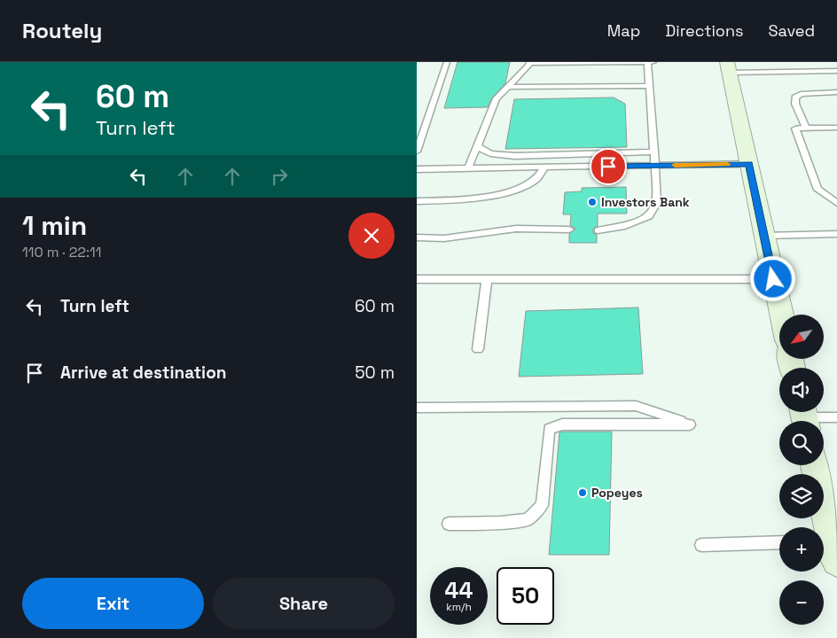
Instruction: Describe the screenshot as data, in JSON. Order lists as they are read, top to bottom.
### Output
{
  "places": ["Investors Bank", "Popeyes"],
  "north": "bottom left",
  "page": {
    "header": "Routely",
    "nav": ["Map", "Directions", "Saved"],
    "turn": ["60 m", "Turn left"],
    "heading": ["1 min", "110 m · 22:11"],
    "list": [
      {
        "name": "Turn left",
        "value": "60 m"
      },
      {
        "name": "Arrive at destination",
        "value": "50 m"
      }
    ],
    "map_buttons": ["+", "−"],
    "speed": "44 km/h",
    "limit": "50",
    "buttons": ["Exit", "Share"]
  }
}
